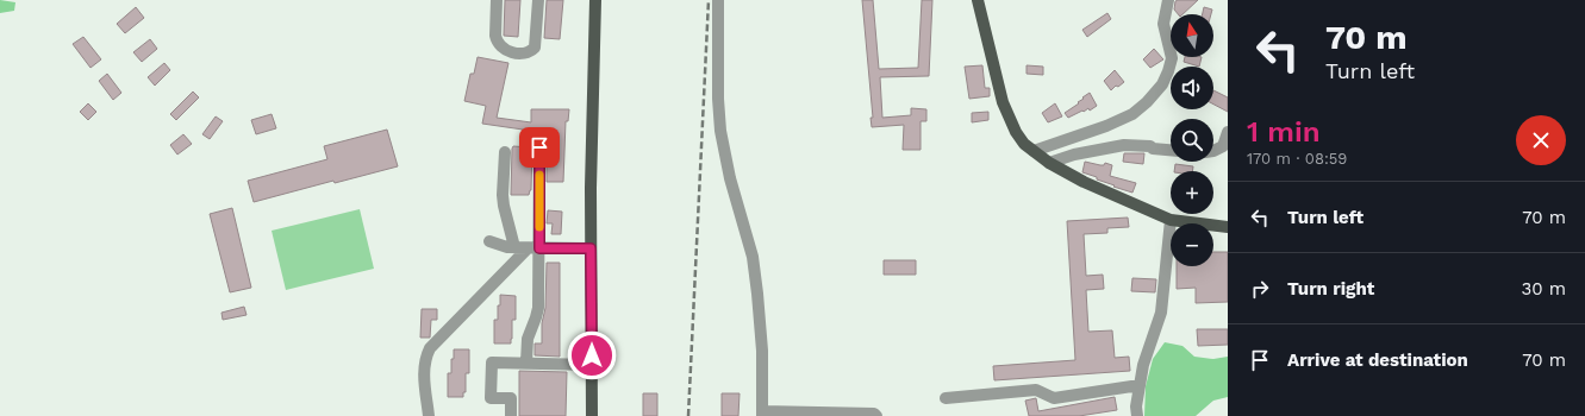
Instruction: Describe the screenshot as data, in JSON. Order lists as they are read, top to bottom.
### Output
{
  "north": "top",
  "page": {
    "turn": ["70 m", "Turn left"],
    "map_buttons": ["+", "−"],
    "heading": ["1 min", "170 m · 08:59"],
    "list": [
      {
        "name": "Turn left",
        "value": "70 m"
      },
      {
        "name": "Turn right",
        "value": "30 m"
      },
      {
        "name": "Arrive at destination",
        "value": "70 m"
      }
    ]
  }
}
